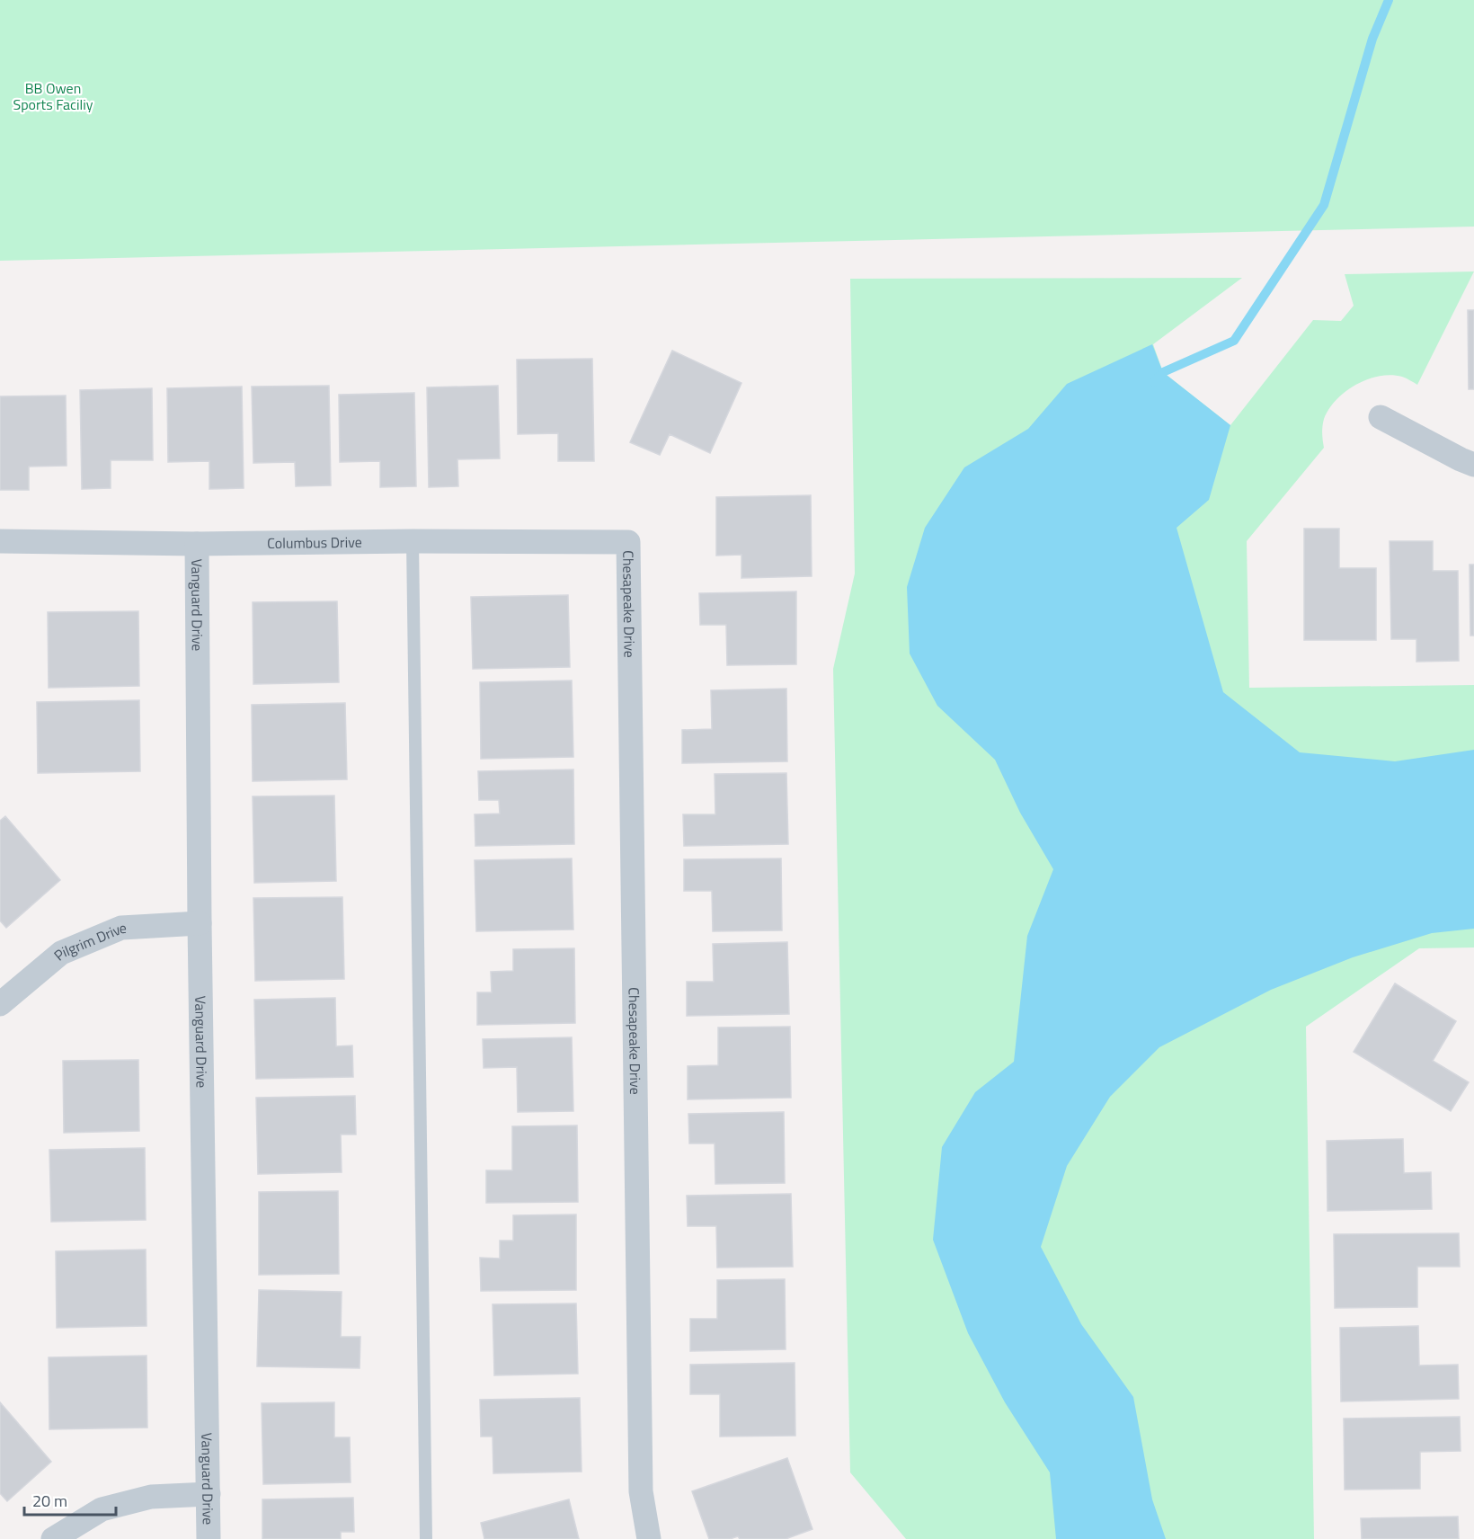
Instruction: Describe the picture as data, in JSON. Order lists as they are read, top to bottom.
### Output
{
  "streets": {
    "street": [
      "Columbus Drive",
      "Chesapeake Drive",
      "Vanguard Drive",
      "Pilgrim Drive"
    ]
  },
  "crossings": [
    ["Columbus Drive", "Chesapeake Drive"],
    ["Columbus Drive", "Vanguard Drive"],
    ["Vanguard Drive", "Pilgrim Drive"]
  ],
  "parks": ["BB Owen Sports Faciliy"],
  "scale_bar": "20 m"
}
